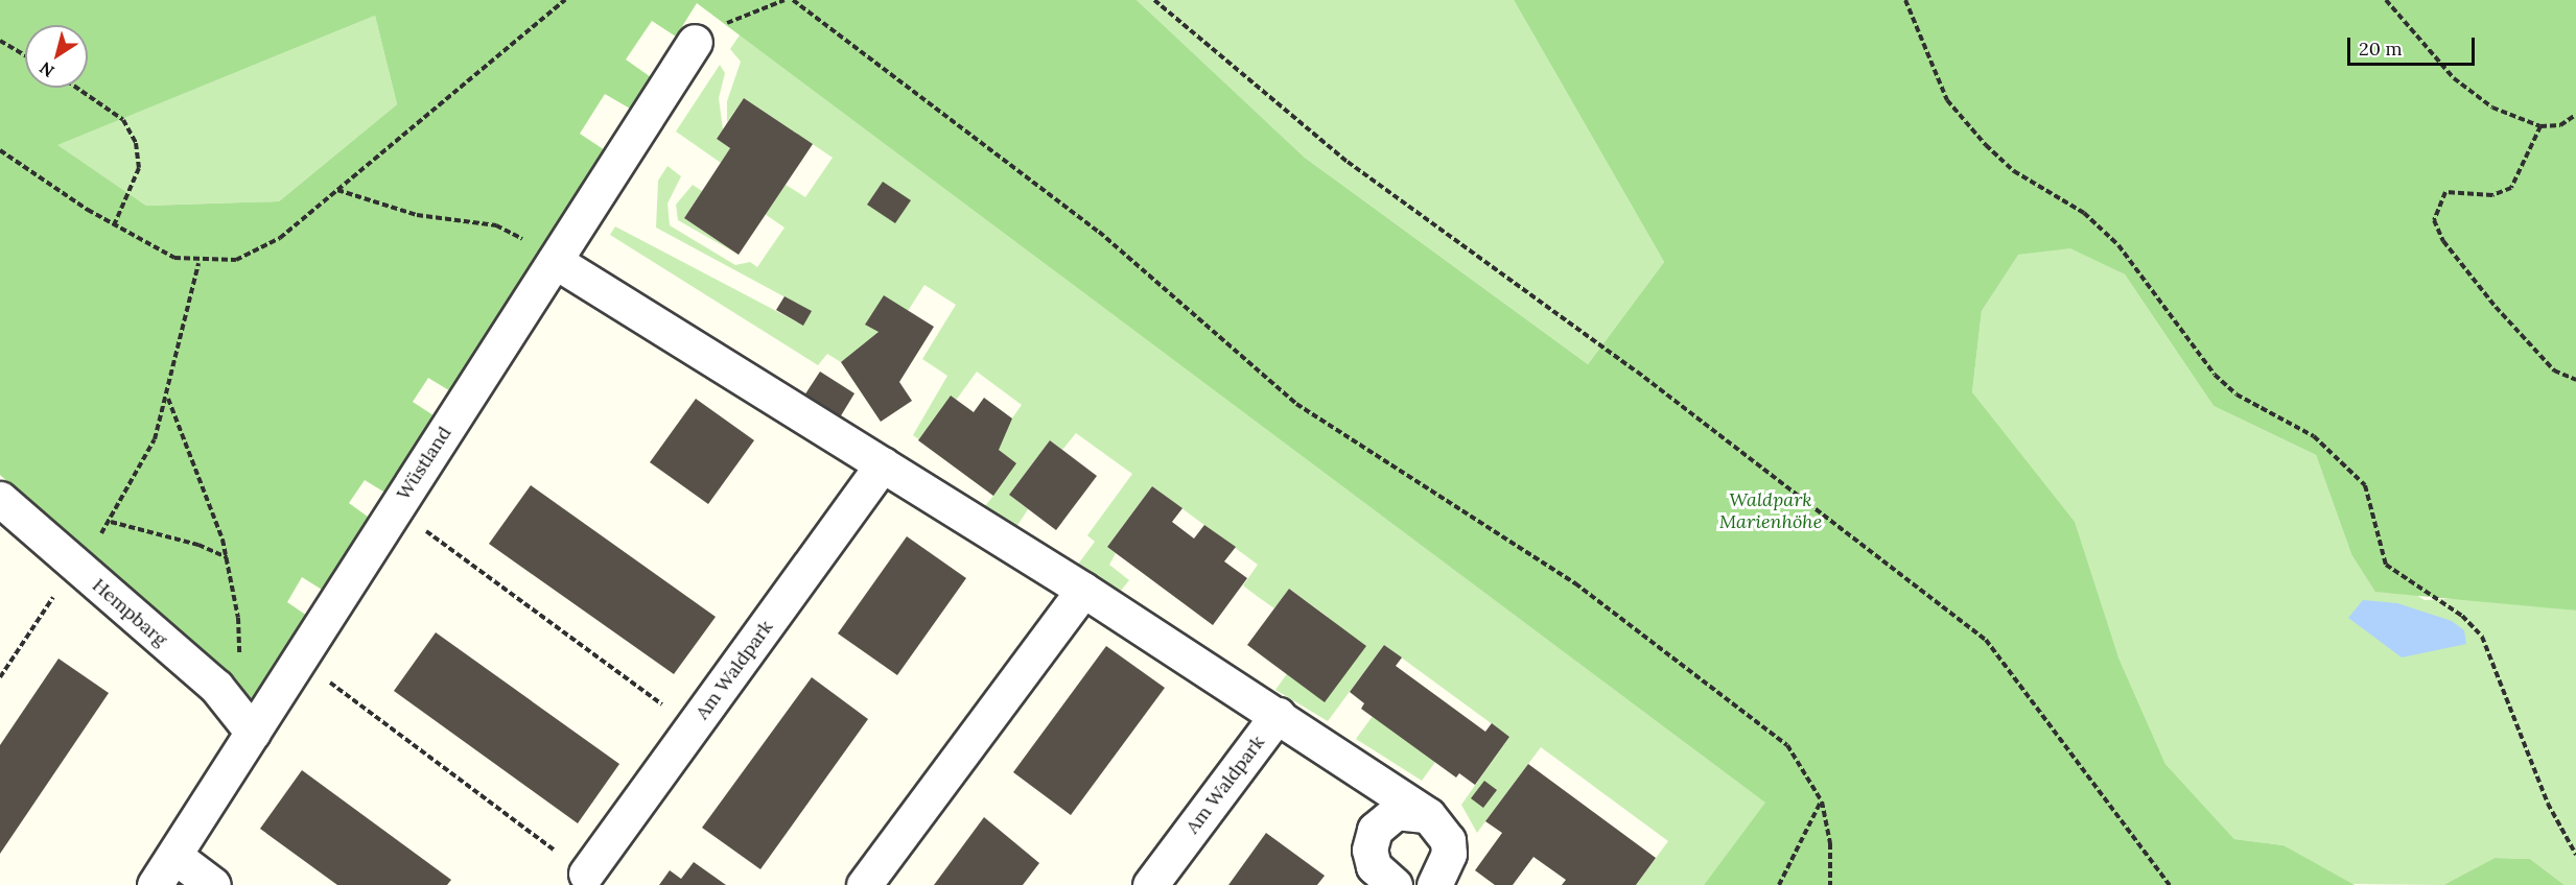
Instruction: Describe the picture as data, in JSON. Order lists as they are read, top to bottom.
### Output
{
  "streets": {
    "street": ["Wüstland", "Hempbarg", "Am Waldpark"]
  },
  "crossings": [
    ["Wüstland", "Hempbarg"],
    ["Wüstland", "Am Waldpark"]
  ],
  "parks": ["Waldpark Marienhöhe"],
  "scale_bar": "20 m",
  "north": "bottom left"
}
